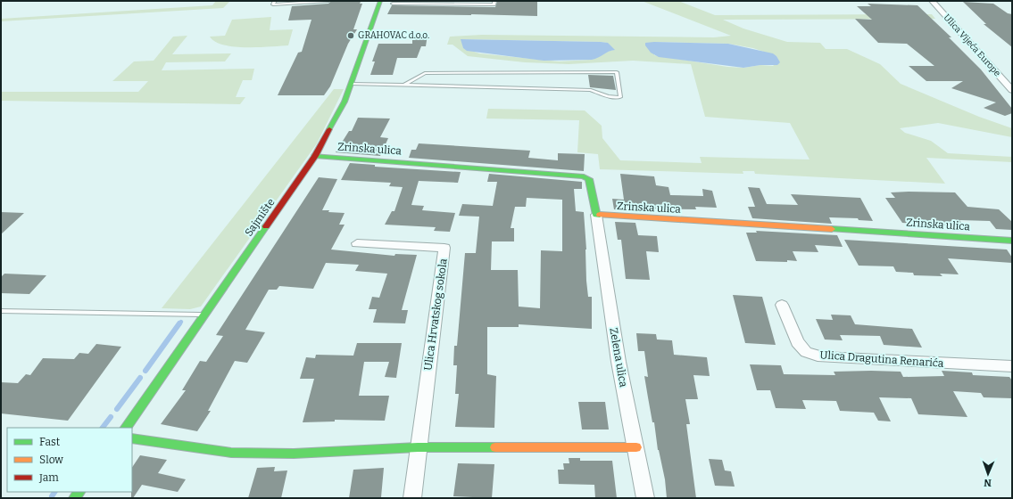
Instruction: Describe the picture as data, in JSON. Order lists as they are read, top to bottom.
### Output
{
  "streets": {
    "street": [
      "Ulica Vijeća Europe",
      "Zrinska ulica",
      "Sajmište",
      "Ulica Hrvatskog sokola",
      "Zelena ulica",
      "Ulica Dragutina Renarića"
    ]
  },
  "crossings": [
    ["Zrinska ulica", "Sajmište"],
    ["Zrinska ulica", "Zelena ulica"]
  ],
  "places": ["GRAHOVAC d.o.o."],
  "legend": ["Fast", "Slow", "Jam"],
  "north": "bottom"
}
